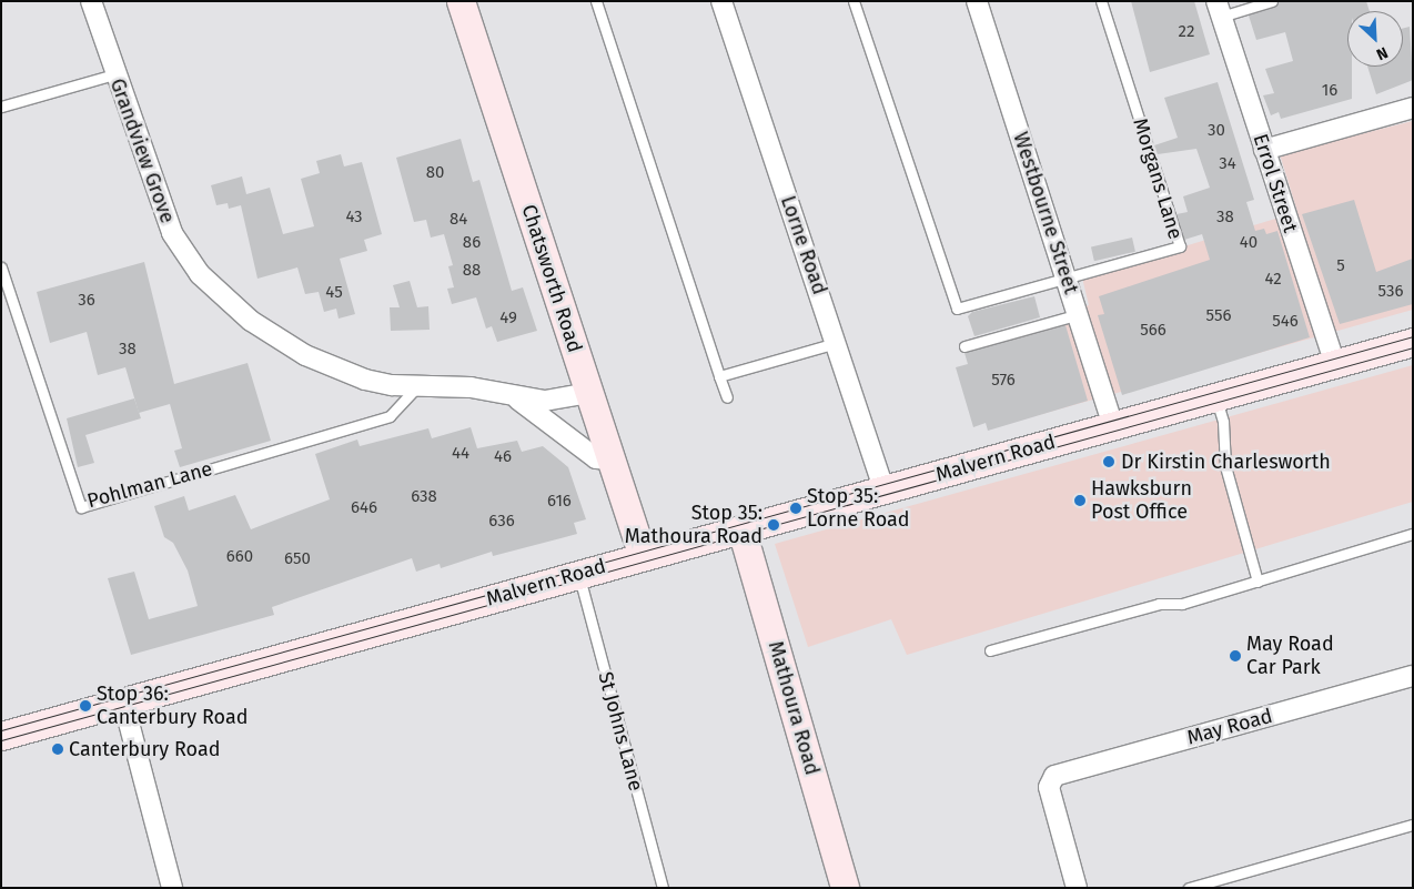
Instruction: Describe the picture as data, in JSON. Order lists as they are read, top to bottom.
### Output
{
  "streets": {
    "main road": ["Chatsworth Road", "Malvern Road", "Mathoura Road"],
    "street": [
      "Grandview Grove",
      "Errol Street",
      "Westbourne Street",
      "Lorne Road",
      "May Road"
    ],
    "lane": ["Morgans Lane", "Pohlman Lane", "St Johns Lane"]
  },
  "crossings": [
    ["Grandview Grove", "Chatsworth Road"],
    ["Grandview Grove", "Pohlman Lane"],
    ["Morgans Lane", "Westbourne Street"],
    ["Errol Street", "Malvern Road"],
    ["Westbourne Street", "Malvern Road"],
    ["Lorne Road", "Malvern Road"],
    ["Chatsworth Road", "Malvern Road"],
    ["Malvern Road", "Mathoura Road"],
    ["Malvern Road", "St Johns Lane"]
  ],
  "places": [
    "Dr Kirstin Charlesworth",
    "Hawksburn Post Office",
    "Stop 35: Lorne Road",
    "Stop 35: Mathoura Road",
    "May Road Car Park",
    "Stop 36: Canterbury Road",
    "Canterbury Road"
  ],
  "house_numbers": [
    "22",
    "16",
    "30",
    "34",
    "80",
    "43",
    "38",
    "84",
    "86",
    "40",
    "5",
    "88",
    "42",
    "536",
    "45",
    "36",
    "556",
    "49",
    "546",
    "566",
    "38",
    "576",
    "44",
    "46",
    "638",
    "616",
    "646",
    "636",
    "660",
    "650"
  ],
  "north": "bottom right"
}
